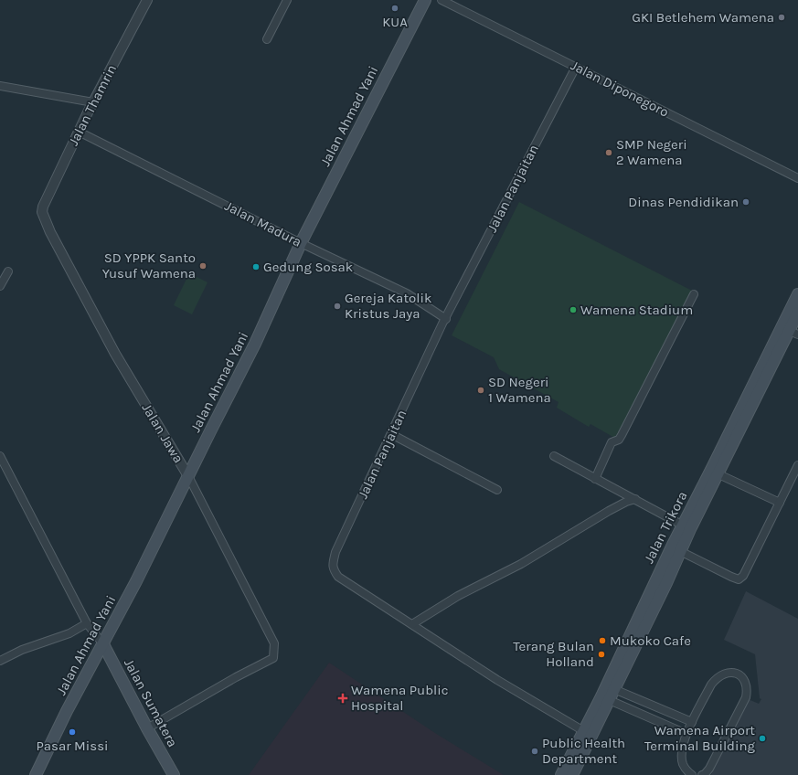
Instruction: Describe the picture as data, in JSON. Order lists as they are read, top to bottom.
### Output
{
  "streets": {
    "main road": ["Jalan Ahmad Yani", "Jalan Trikora", "Jalan Sumatera"],
    "street": [
      "Jalan Diponegoro",
      "Jalan Thamrin",
      "Jalan Panjaitan",
      "Jalan Madura",
      "Jalan Jawa"
    ]
  },
  "crossings": [
    ["Jalan Diponegoro", "Jalan Panjaitan"],
    ["Jalan Thamrin", "Jalan Madura"],
    ["Jalan Thamrin", "Jalan Jawa"],
    ["Jalan Ahmad Yani", "Jalan Madura"],
    ["Jalan Ahmad Yani", "Jalan Jawa"],
    ["Jalan Ahmad Yani", "Jalan Sumatera"],
    ["Jalan Panjaitan", "Jalan Madura"],
    ["Jalan Panjaitan", "Jalan Trikora"],
    ["Jalan Jawa", "Jalan Sumatera"]
  ],
  "places": {
    "other": [
      "KUA",
      "GKI Betlehem Wamena",
      "SMP Negeri 2 Wamena",
      "Dinas Pendidikan",
      "SD YPPK Santo Yusuf Wamena",
      "Gedung Sosak",
      "Gereja Katolik Kristus Jaya",
      "Wamena Stadium",
      "SD Negeri 1 Wamena",
      "Mukoko Cafe",
      "Terang Bulan Holland",
      "Pasar Missi",
      "Wamena Airport Terminal Building",
      "Public Health Department"
    ],
    "health": ["Wamena Public Hospital"]
  }
}
